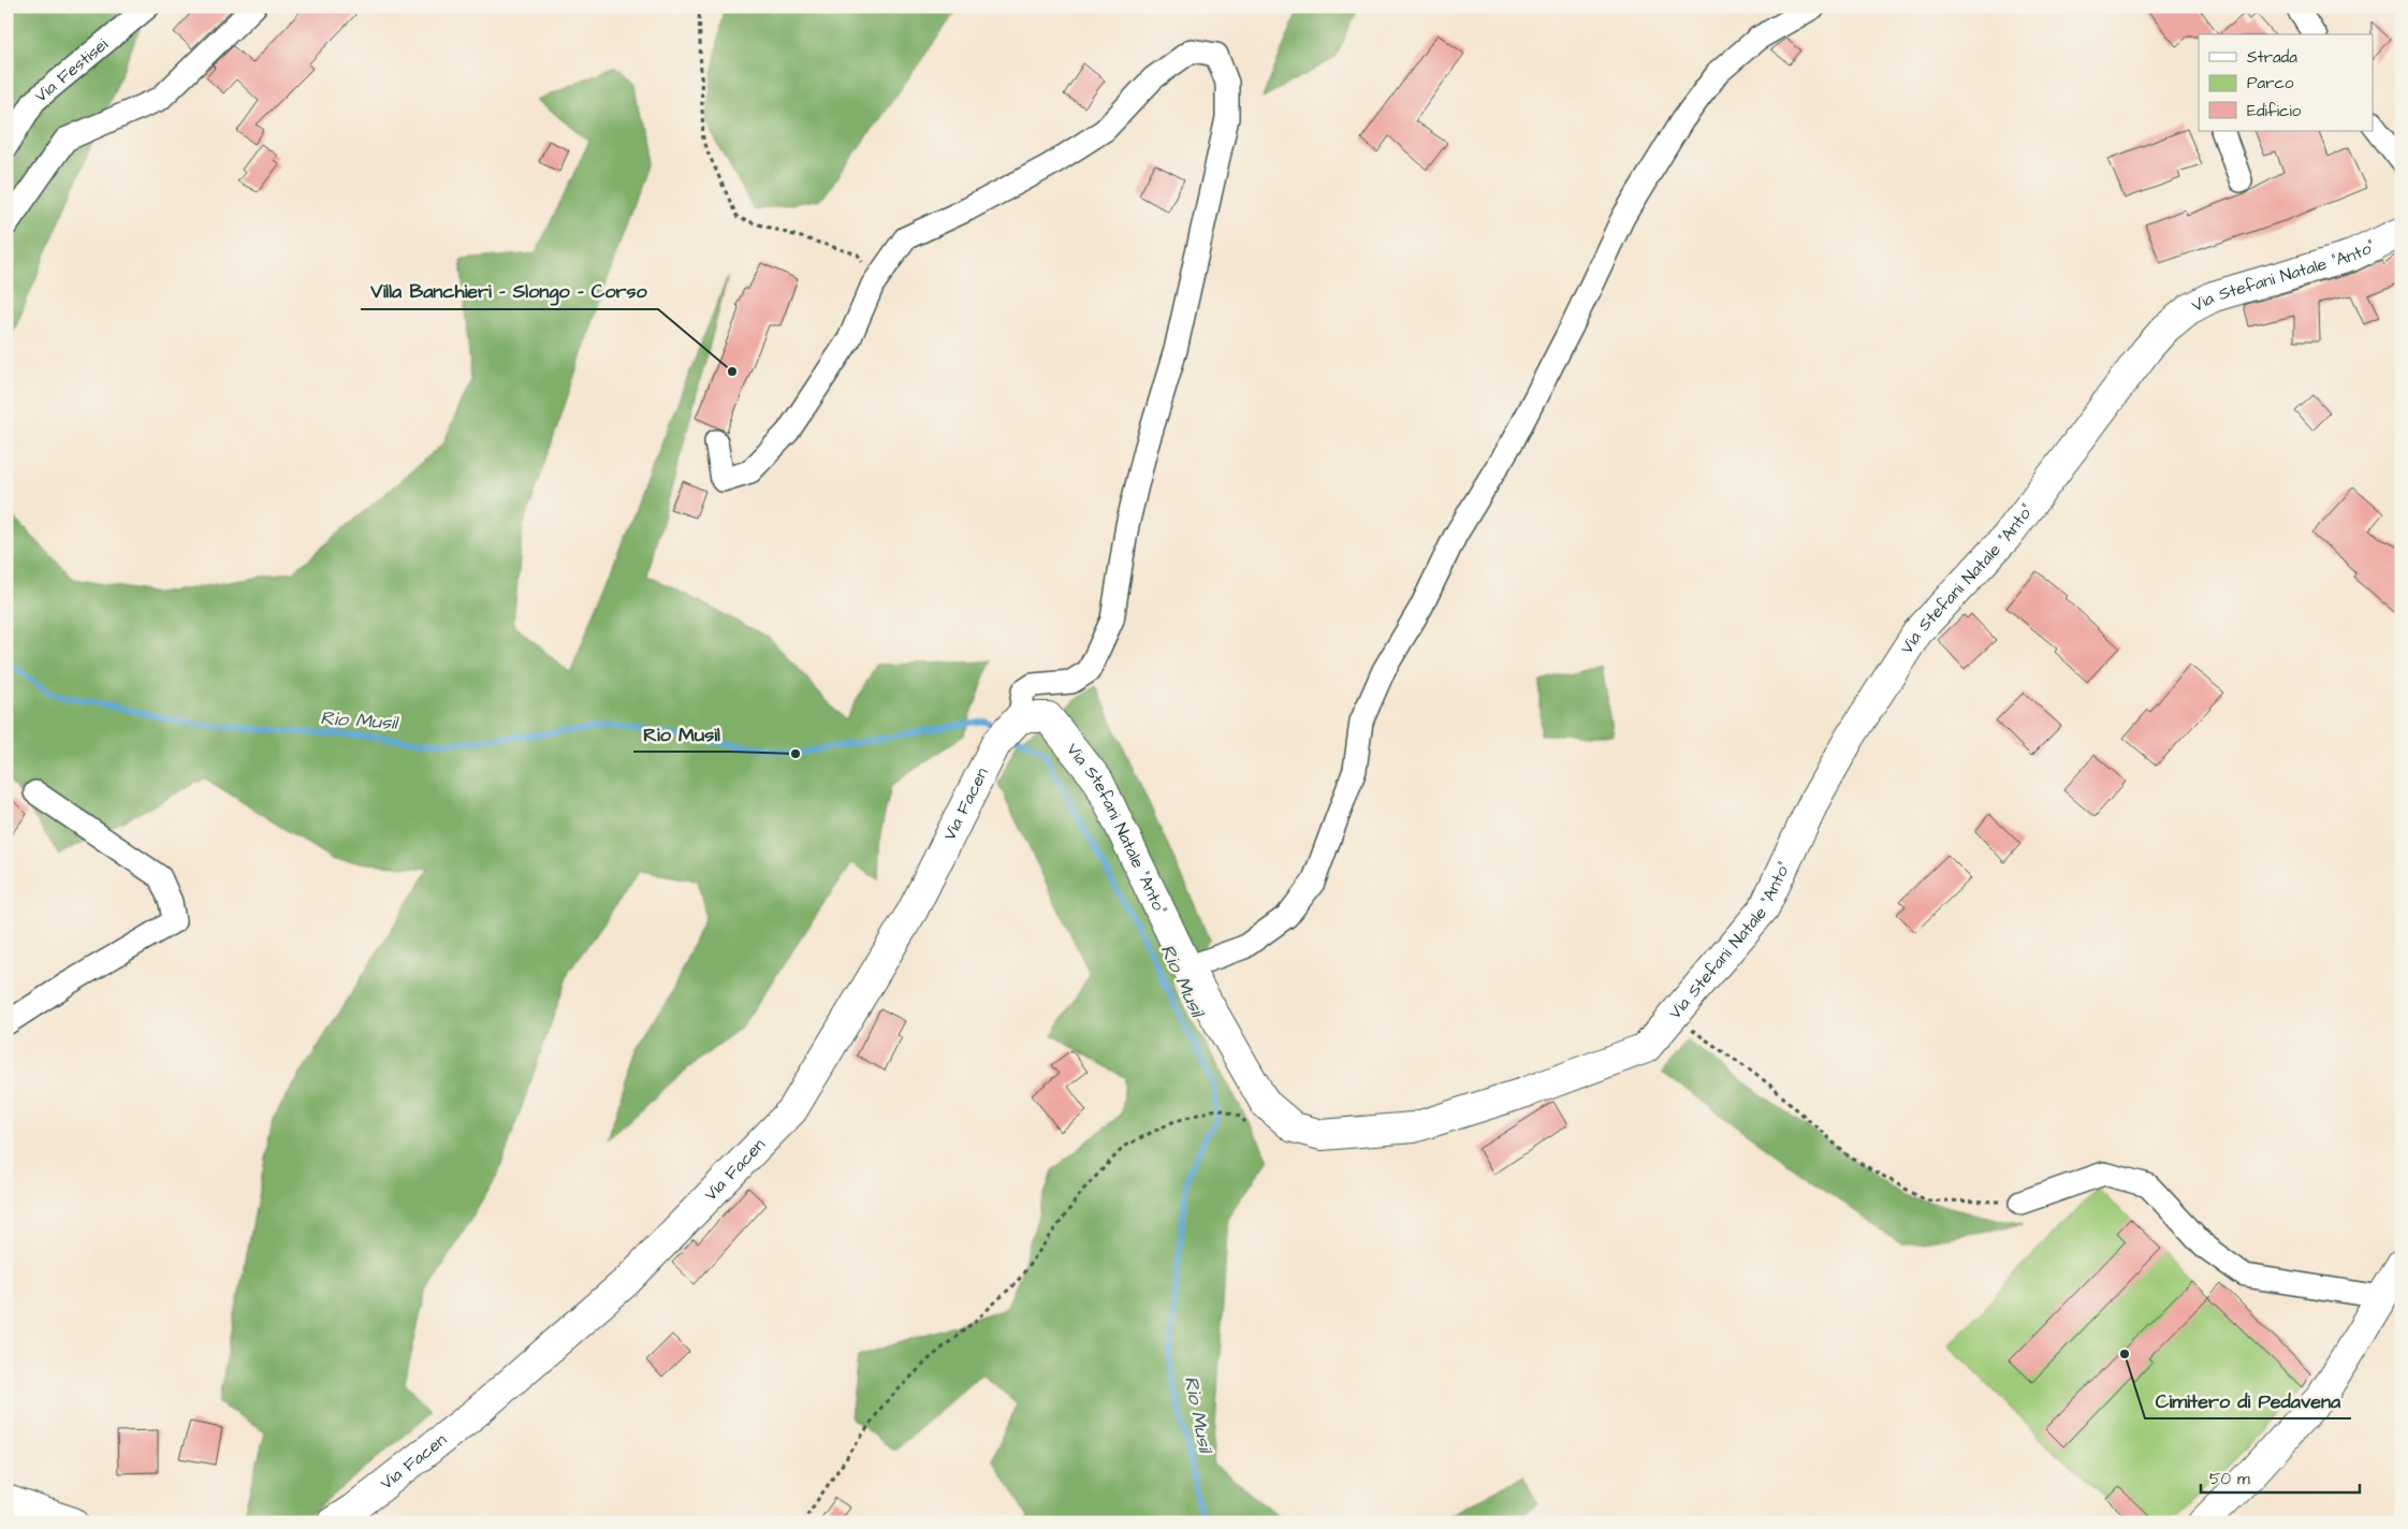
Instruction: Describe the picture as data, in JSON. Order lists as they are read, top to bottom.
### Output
{
  "streets": {
    "street": ["Via Festisei", "Via Stefani Natale \"Anto\"", "Via Facen"]
  },
  "crossings": [
    ["Via Stefani Natale \"Anto\"", "Via Facen"]
  ],
  "water": ["Rio Musil"],
  "places": ["Villa Banchieri - Slongo - Corso", "Rio Musil", "Cimitero di Pedavena"],
  "legend": ["Strada", "Parco", "Edificio"],
  "scale_bar": "50 m"
}
